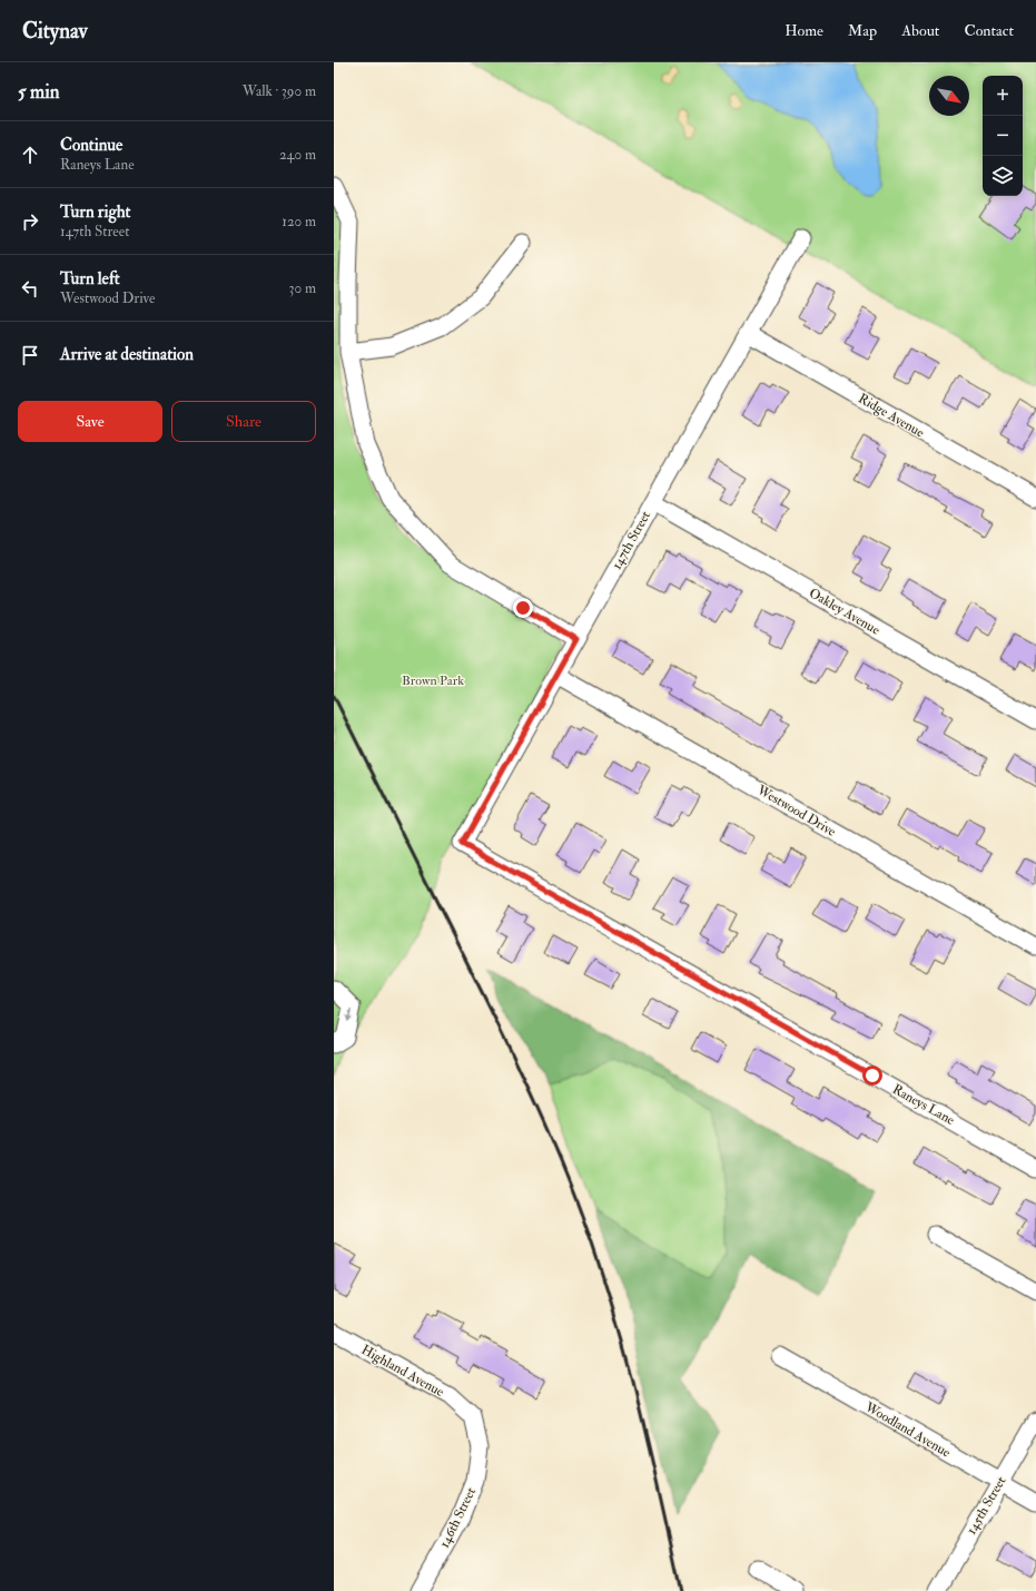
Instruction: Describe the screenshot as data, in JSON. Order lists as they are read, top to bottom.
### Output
{
  "streets": {
    "street": [
      "Ridge Avenue",
      "147th Street",
      "Oakley Avenue",
      "Westwood Drive",
      "Raneys Lane",
      "Highland Avenue",
      "Woodland Avenue",
      "145th Street",
      "146th Street"
    ]
  },
  "crossings": [
    ["Ridge Avenue", "147th Street"],
    ["147th Street", "Oakley Avenue"],
    ["147th Street", "Westwood Drive"],
    ["147th Street", "Raneys Lane"],
    ["Highland Avenue", "146th Street"],
    ["Woodland Avenue", "145th Street"]
  ],
  "parks": ["Brown Park"],
  "north": "bottom right",
  "page": {
    "header": "Citynav",
    "nav": [
      "Home",
      "Map",
      "About",
      "Contact"
    ],
    "heading": ["5 min", "Walk · 390 m"],
    "map_buttons": ["+", "−"],
    "list": [
      ["Continue", "Raneys Lane", "240 m"],
      ["Turn right", "147th Street", "120 m"],
      ["Turn left", "Westwood Drive", "30 m"],
      "Arrive at destination"
    ],
    "buttons": ["Save", "Share"]
  }
}
